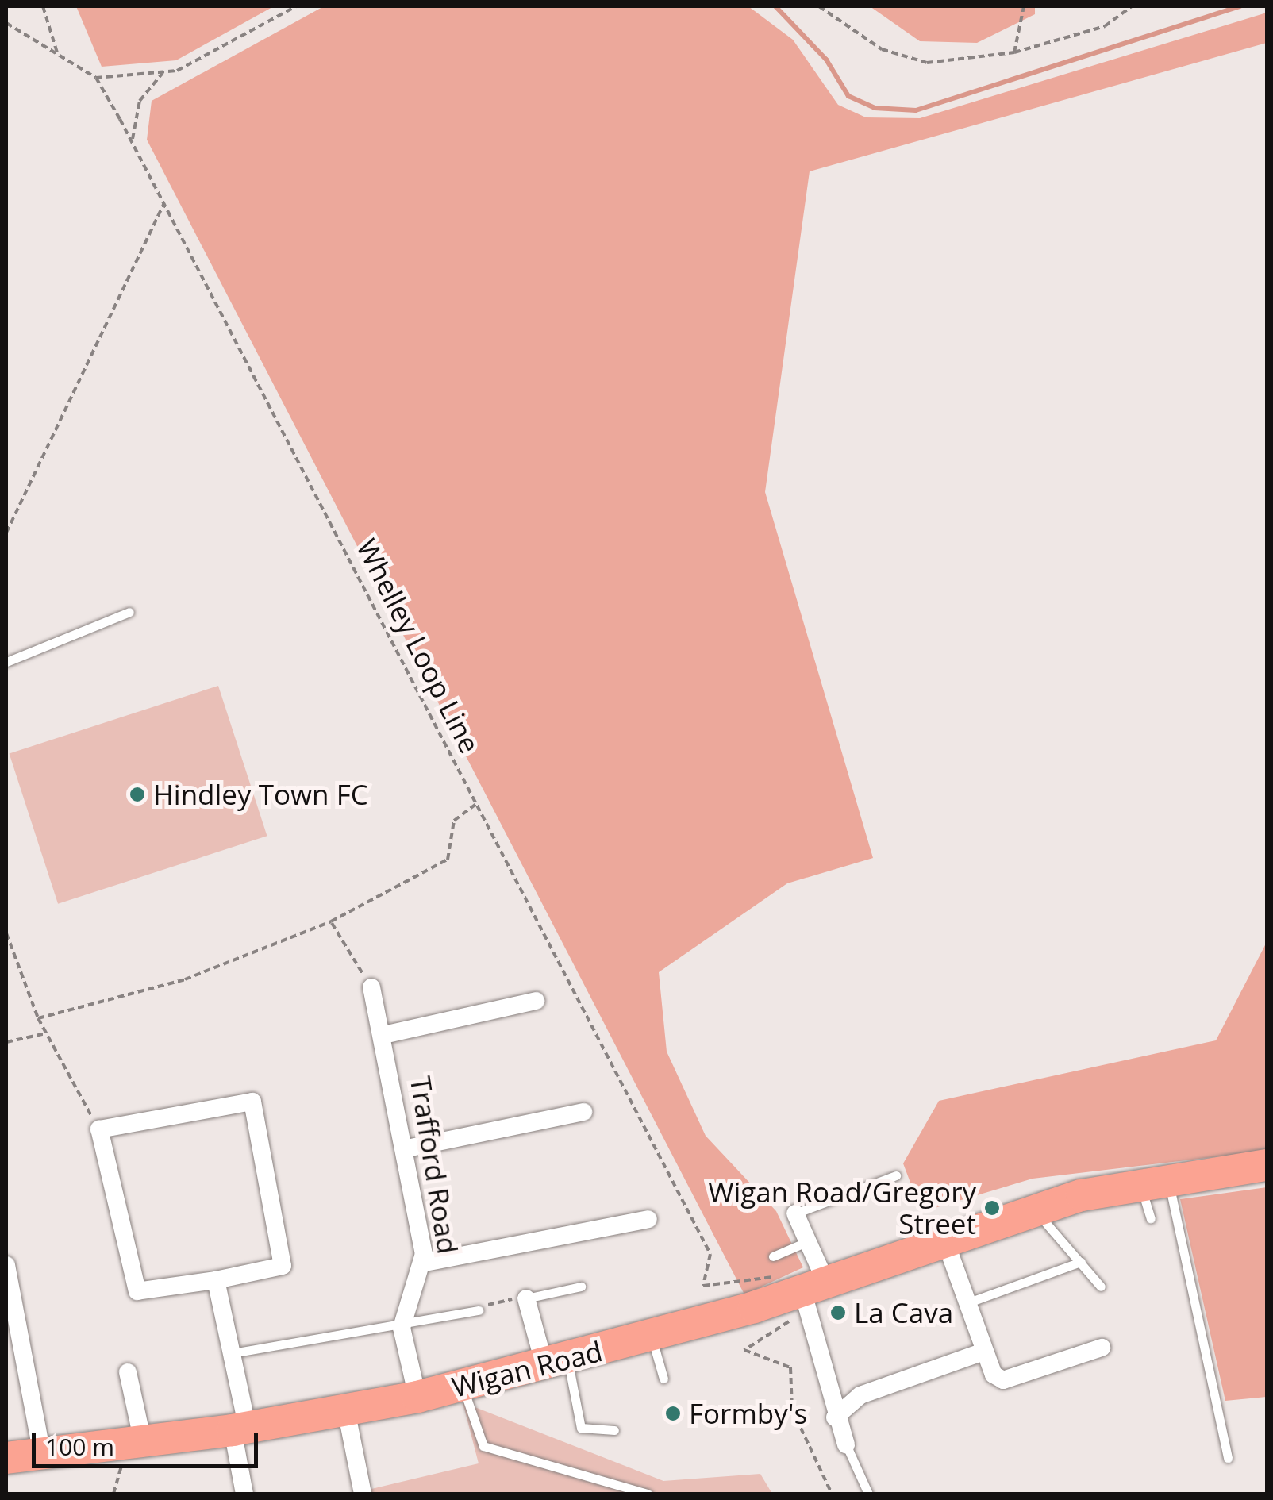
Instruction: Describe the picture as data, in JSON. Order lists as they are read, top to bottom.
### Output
{
  "streets": {
    "highway": ["Wigan Road"],
    "street": ["Trafford Road"],
    "path": ["Whelley Loop Line"]
  },
  "places": [
    "Hindley Town FC",
    "Wigan Road/Gregory Street",
    "La Cava",
    "Formby's"
  ],
  "scale_bar": "100 m"
}
